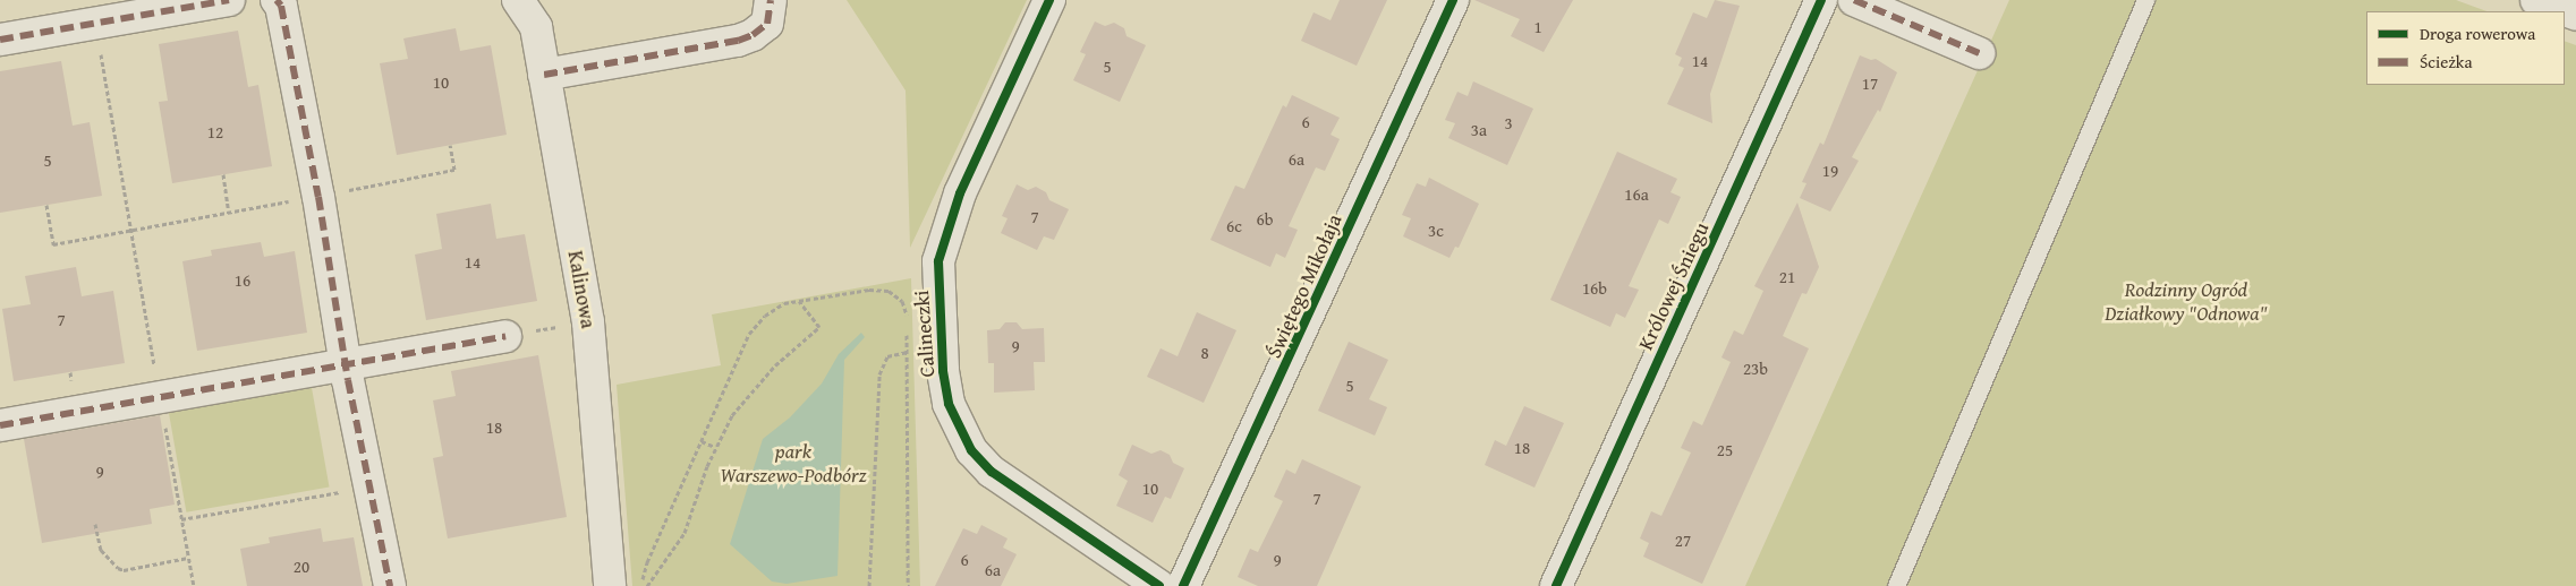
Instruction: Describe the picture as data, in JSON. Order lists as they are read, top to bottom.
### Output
{
  "streets": {
    "street": [
      "Świętego Mikołaja",
      "Królowej Śniegu",
      "Kalinowa",
      "Calineczki"
    ]
  },
  "parks": ["Rodzinny Ogród Działkowy \"Odnowa\"", "park Warszewo-Podbórz"],
  "house_numbers": [
    "1",
    "14",
    "5",
    "10",
    "17",
    "6",
    "3",
    "3a",
    "12",
    "6a",
    "5",
    "19",
    "16a",
    "7",
    "6b",
    "6c",
    "3c",
    "14",
    "21",
    "16",
    "16b",
    "7",
    "9",
    "8",
    "23b",
    "5",
    "18",
    "18",
    "25",
    "9",
    "10",
    "7",
    "27",
    "6",
    "9",
    "20",
    "6a"
  ],
  "legend": ["Droga rowerowa", "Ścieżka"]
}
